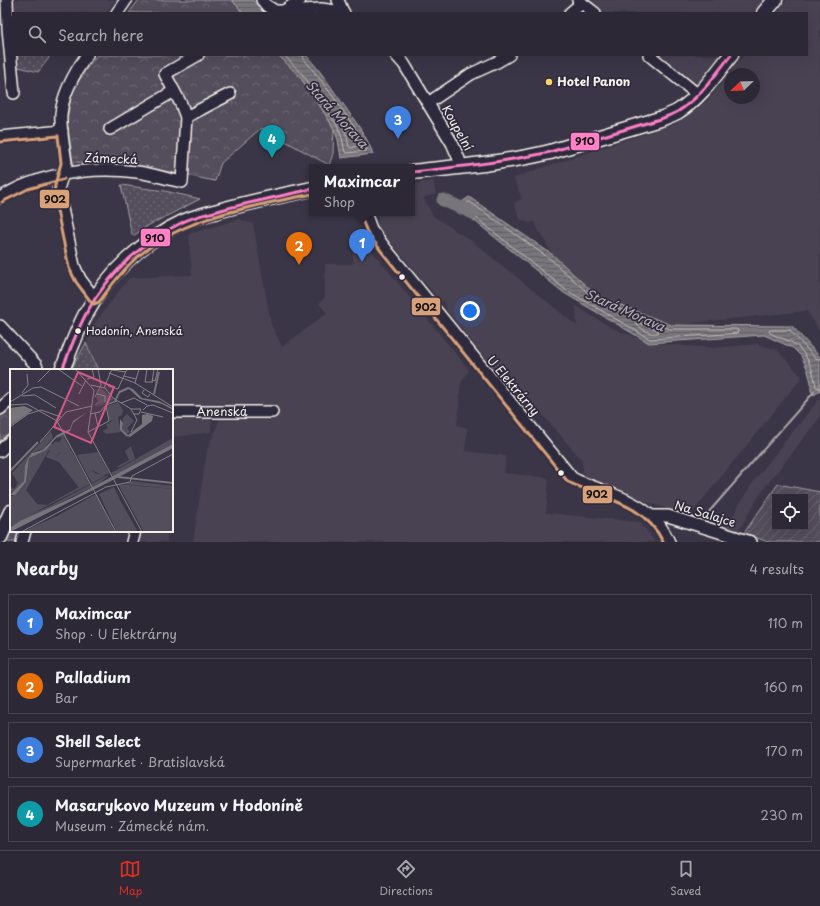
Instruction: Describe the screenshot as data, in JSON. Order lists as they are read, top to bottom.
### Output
{
  "streets": {
    "street": [
      "Koupelní",
      "Zámecká",
      "U Elektrárny",
      "Anenská",
      "Na Salajce"
    ]
  },
  "crossings": [
    ["U Elektrárny", "Na Salajce"]
  ],
  "water": ["Stará Morava"],
  "places": ["Hotel Panon", "Hodonín, Anenská"],
  "lines": ["transit line 910", "transit line 902"],
  "north": "bottom left",
  "page": {
    "search": "Search here",
    "pins": [
      "3",
      "4",
      "1",
      "2"
    ],
    "popup": ["Maximcar", "Shop"],
    "heading": ["Nearby", "4 results"],
    "list": [
      {
        "mark": "1",
        "name": "Maximcar",
        "note": "Shop · U Elektrárny",
        "value": "110 m"
      },
      {
        "mark": "2",
        "name": "Palladium",
        "note": "Bar",
        "value": "160 m"
      },
      {
        "mark": "3",
        "name": "Shell Select",
        "note": "Supermarket · Bratislavská",
        "value": "170 m"
      },
      {
        "mark": "4",
        "name": "Masarykovo Muzeum v Hodoníně",
        "note": "Museum · Zámecké nám.",
        "value": "230 m"
      }
    ],
    "nav": ["Map", "Directions", "Saved"]
  }
}
